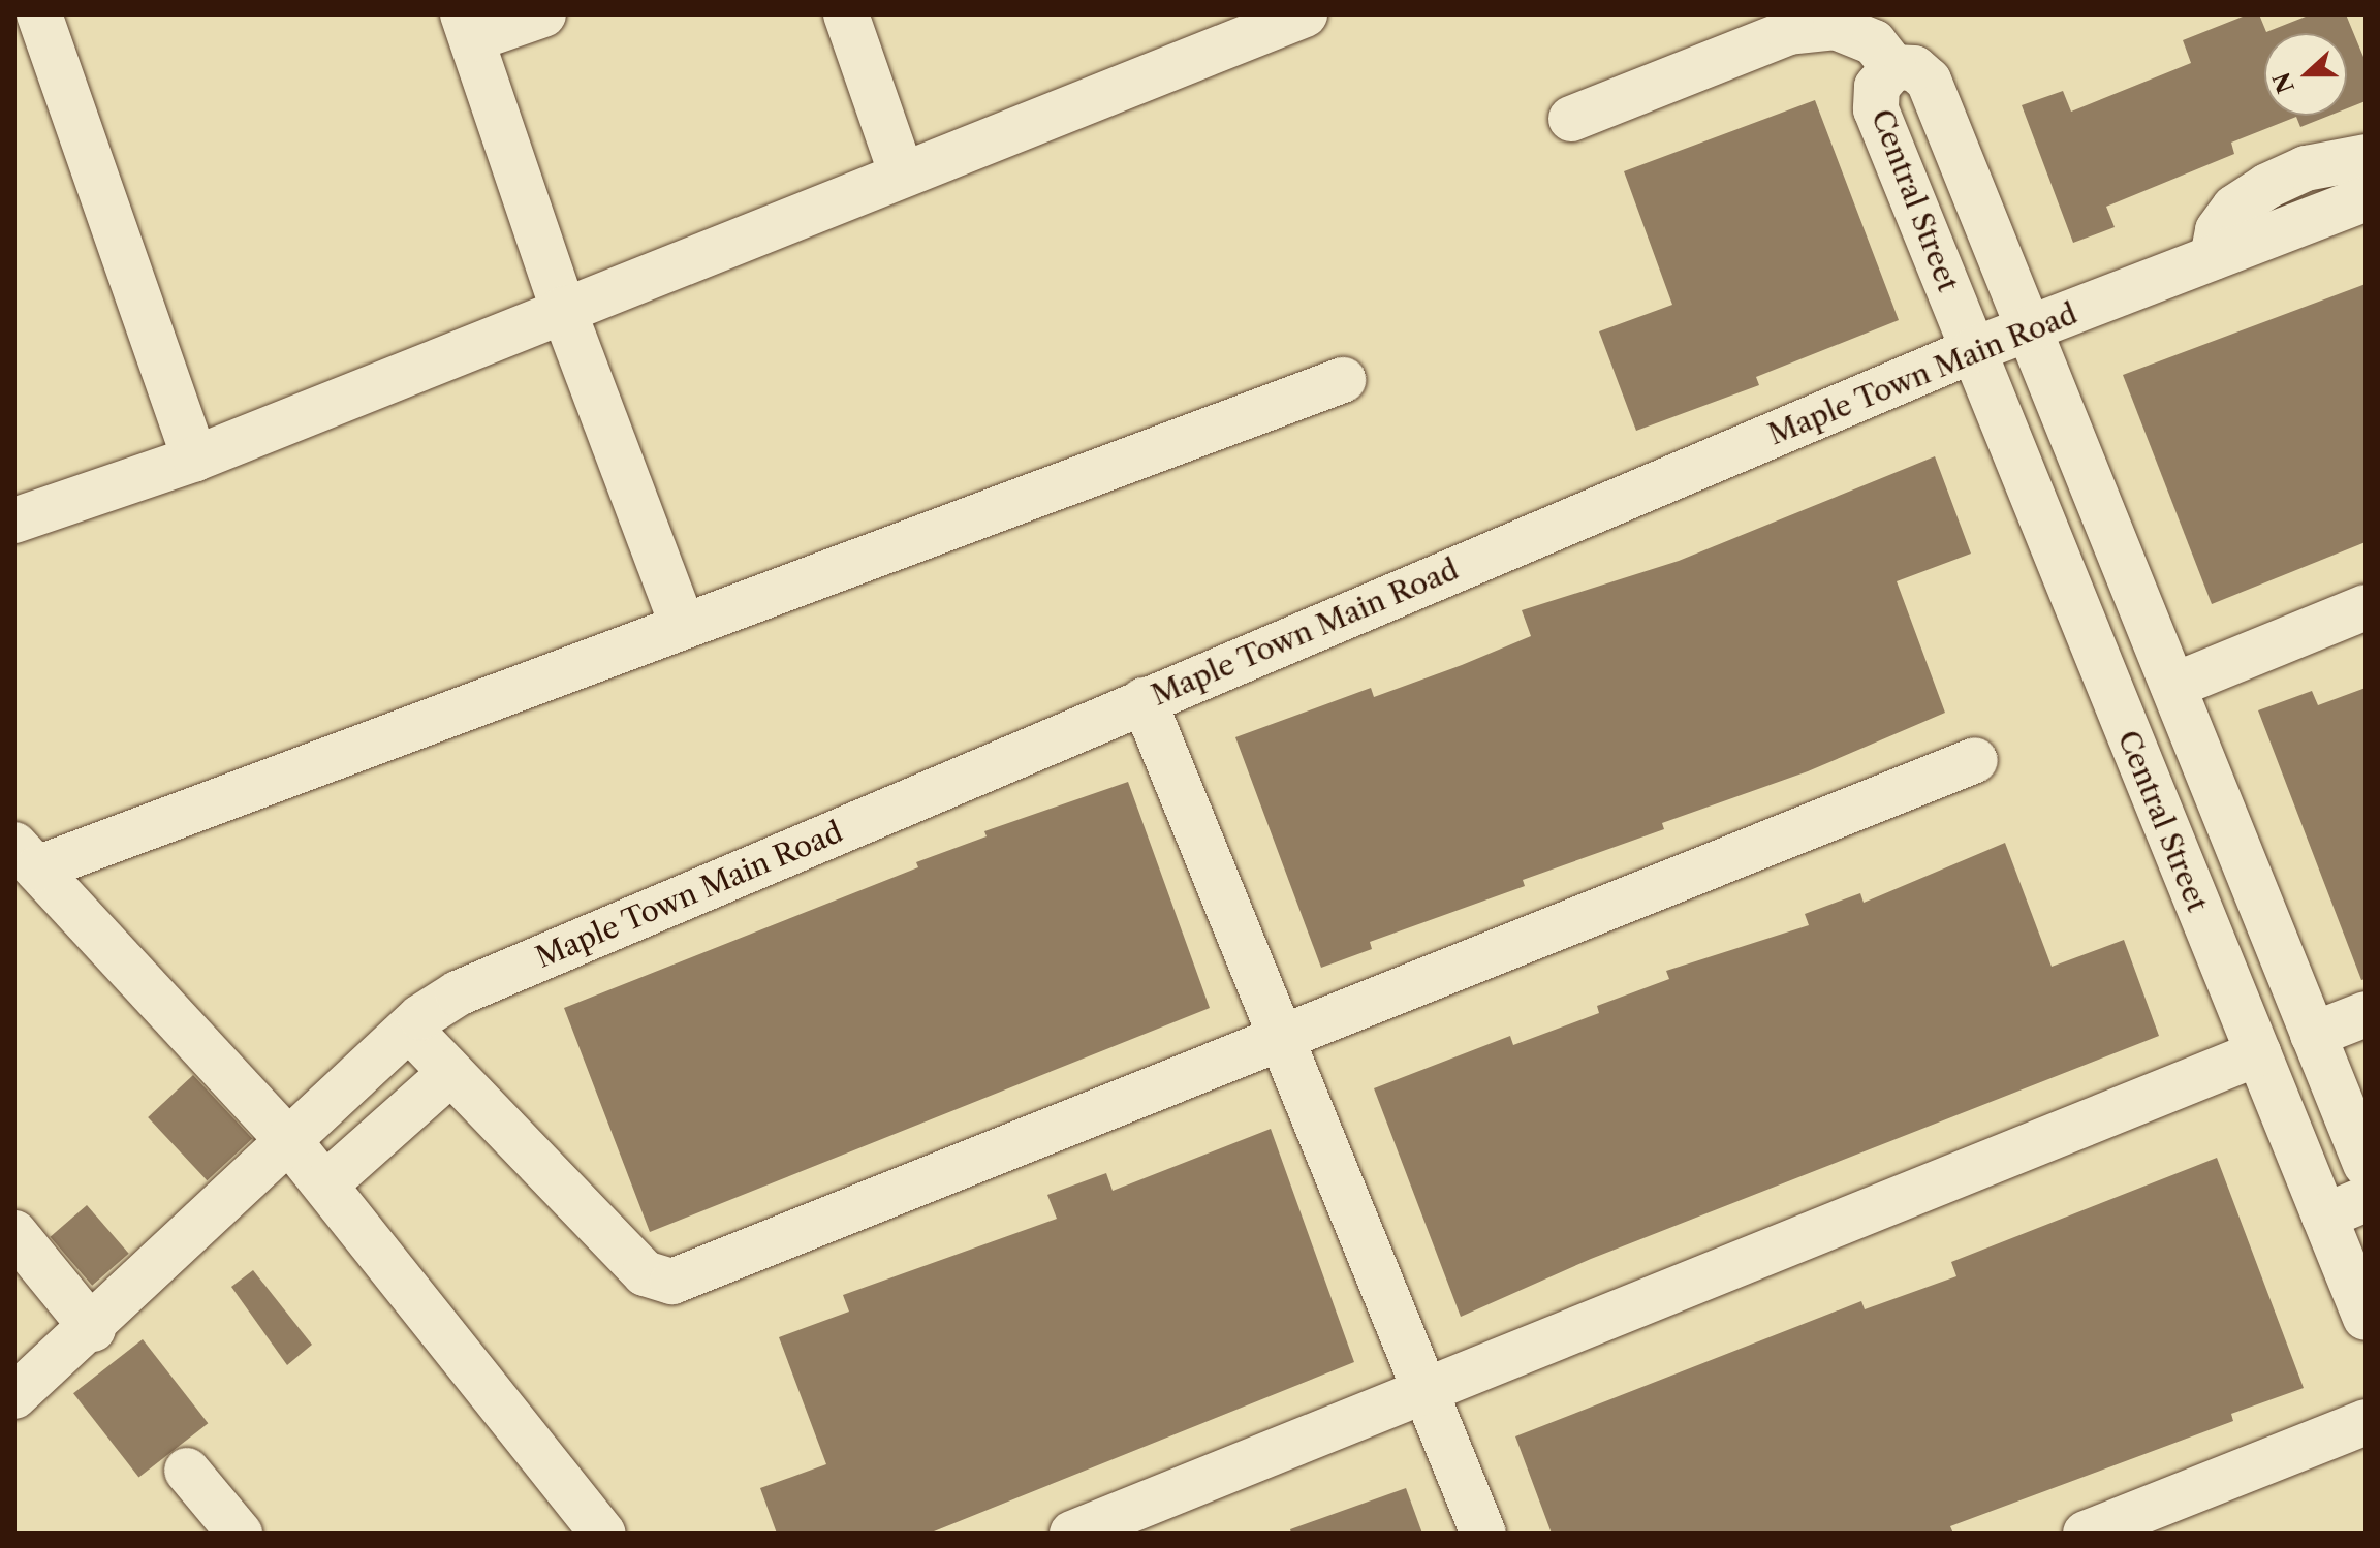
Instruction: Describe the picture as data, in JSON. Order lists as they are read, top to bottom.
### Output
{
  "streets": {
    "street": ["Central Street", "Maple Town Main Road"]
  },
  "crossings": [
    ["Central Street", "Maple Town Main Road"]
  ],
  "north": "left"
}
